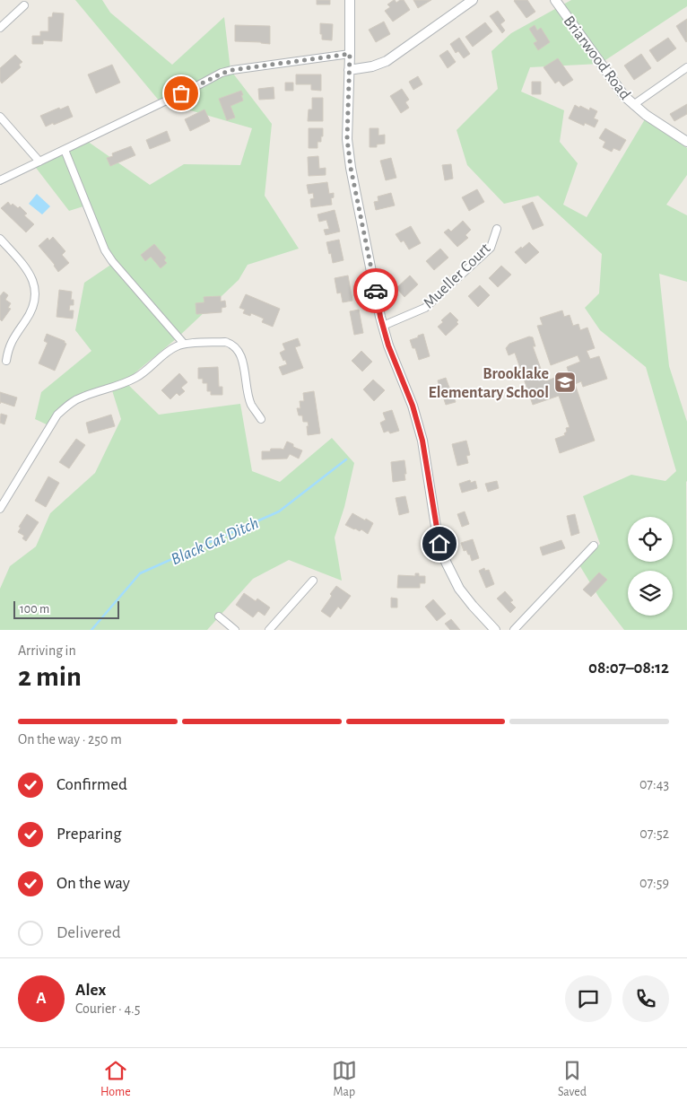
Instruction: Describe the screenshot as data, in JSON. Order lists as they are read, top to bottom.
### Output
{
  "streets": {
    "street": ["Briarwood Road", "Mueller Court"]
  },
  "water": ["Black Cat Ditch"],
  "places": {
    "school or university": ["Brooklake Elementary School"]
  },
  "scale_bar": "100 m",
  "page": {
    "scale": "100 m",
    "heading": ["2 min", "Arriving in", "08:07–08:12"],
    "panel": ["Alex", "Courier · 4.5"],
    "bar": "On the way · 250 m",
    "list": [
      ["Confirmed", "07:43"],
      ["Preparing", "07:52"],
      ["On the way", "07:59"],
      "Delivered"
    ],
    "round": "A",
    "tabs": ["Home", "Map", "Saved"]
  }
}
